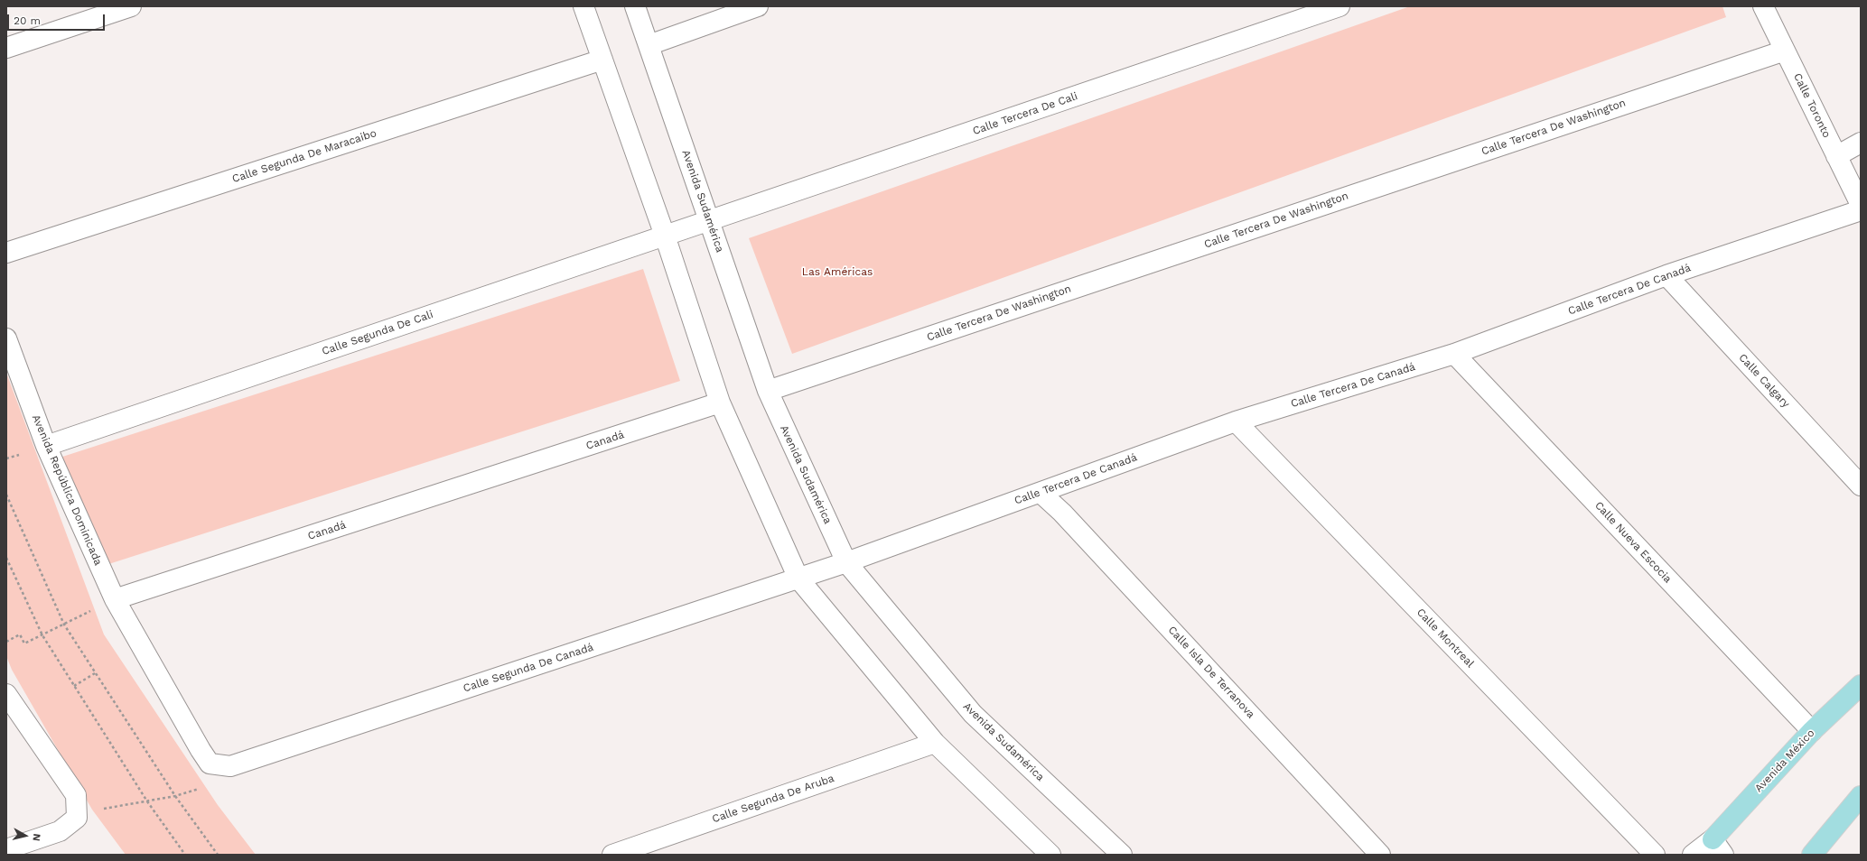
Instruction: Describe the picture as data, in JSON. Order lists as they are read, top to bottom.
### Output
{
  "streets": {
    "main road": ["Avenida México"],
    "street": [
      "Calle Toronto",
      "Calle Tercera De Cali",
      "Calle Tercera De Washington",
      "Calle Segunda De Maracaibo",
      "Avenida Sudamérica",
      "Calle Tercera De Canadá",
      "Calle Segunda De Cali",
      "Calle Calgary",
      "Canadá",
      "Avenida República Dominicada",
      "Calle Nueva Escocia",
      "Calle Montreal",
      "Calle Segunda De Canadá",
      "Calle Isla De Terranova",
      "Calle Segunda De Aruba"
    ]
  },
  "crossings": [
    ["Calle Toronto", "Calle Tercera De Washington"],
    ["Calle Tercera De Cali", "Avenida Sudamérica"],
    ["Calle Tercera De Cali", "Calle Segunda De Cali"],
    ["Calle Tercera De Washington", "Avenida Sudamérica"],
    ["Avenida Sudamérica", "Calle Tercera De Canadá"],
    ["Avenida Sudamérica", "Calle Segunda De Cali"],
    ["Avenida Sudamérica", "Calle Segunda De Canadá"],
    ["Calle Tercera De Canadá", "Calle Calgary"],
    ["Calle Tercera De Canadá", "Calle Nueva Escocia"],
    ["Calle Tercera De Canadá", "Calle Montreal"],
    ["Calle Tercera De Canadá", "Calle Segunda De Canadá"],
    ["Calle Tercera De Canadá", "Calle Isla De Terranova"],
    ["Calle Segunda De Cali", "Avenida República Dominicada"],
    ["Canadá", "Avenida República Dominicada"],
    ["Canadá", "Calle Segunda De Canadá"],
    ["Avenida República Dominicada", "Calle Segunda De Canadá"],
    ["Calle Nueva Escocia", "Avenida México"]
  ],
  "parks": ["Las Américas"],
  "scale_bar": "20 m",
  "north": "right"
}
